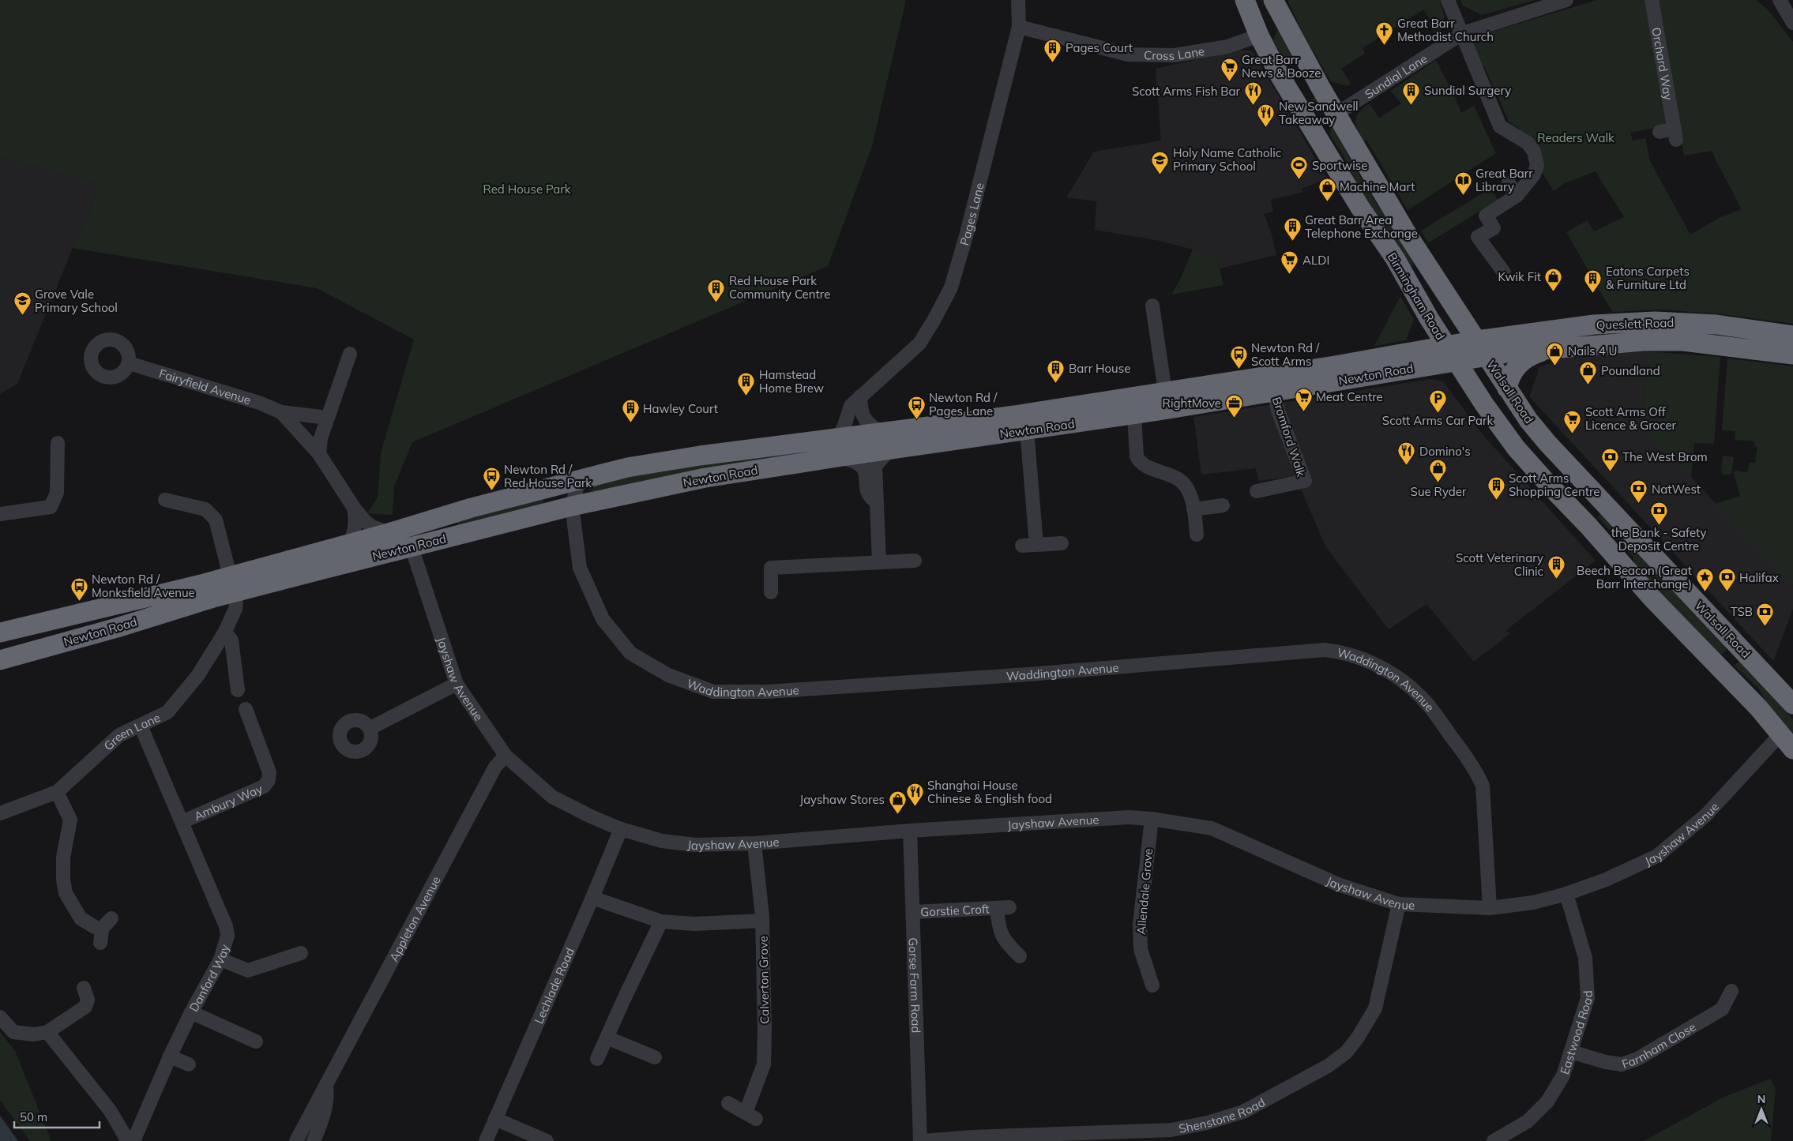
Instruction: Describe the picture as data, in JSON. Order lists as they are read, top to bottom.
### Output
{
  "streets": {
    "highway": [
      "Birmingham Road",
      "Queslett Road",
      "Newton Road",
      "Walsall Road"
    ],
    "street": [
      "Cross Lane",
      "Orchard Way",
      "Sundial Lane",
      "Pages Lane",
      "Fairyfield Avenue",
      "Bromford Walk",
      "Waddington Avenue",
      "Jayshaw Avenue",
      "Green Lane",
      "Ambury Way",
      "Allendale Grove",
      "Gorstie Croft",
      "Appleton Avenue",
      "Danford Way",
      "Calverton Grove",
      "Lechlade Road",
      "Gorse Farm Road",
      "Eastwood Road",
      "Farnham Close",
      "Shenstone Road"
    ]
  },
  "crossings": [
    ["Cross Lane", "Pages Lane"],
    ["Cross Lane", "Birmingham Road"],
    ["Sundial Lane", "Birmingham Road"],
    ["Pages Lane", "Newton Road"],
    ["Birmingham Road", "Queslett Road"],
    ["Birmingham Road", "Newton Road"],
    ["Birmingham Road", "Walsall Road"],
    ["Queslett Road", "Newton Road"],
    ["Queslett Road", "Walsall Road"],
    ["Newton Road", "Fairyfield Avenue"],
    ["Newton Road", "Walsall Road"],
    ["Newton Road", "Bromford Walk"],
    ["Newton Road", "Waddington Avenue"],
    ["Newton Road", "Jayshaw Avenue"],
    ["Newton Road", "Green Lane"],
    ["Waddington Avenue", "Jayshaw Avenue"],
    ["Jayshaw Avenue", "Allendale Grove"],
    ["Jayshaw Avenue", "Appleton Avenue"],
    ["Jayshaw Avenue", "Calverton Grove"],
    ["Jayshaw Avenue", "Lechlade Road"],
    ["Jayshaw Avenue", "Gorse Farm Road"],
    ["Jayshaw Avenue", "Eastwood Road"],
    ["Jayshaw Avenue", "Shenstone Road"],
    ["Green Lane", "Danford Way"],
    ["Ambury Way", "Danford Way"],
    ["Gorstie Croft", "Gorse Farm Road"],
    ["Eastwood Road", "Farnham Close"]
  ],
  "parks": ["Readers Walk", "Red House Park"],
  "places": {
    "church": ["Great Barr Methodist Church"],
    "building": [
      "Pages Court",
      "Sundial Surgery",
      "Great Barr Area Telephone Exchange",
      "Eatons Carpets & Furniture Ltd",
      "Red House Park Community Centre",
      "Barr House",
      "Hamstead Home Brew",
      "Hawley Court",
      "Scott Arms Shopping Centre",
      "Scott Veterinary Clinic"
    ],
    "supermarket": [
      "Great Barr News & Booze",
      "ALDI",
      "Meat Centre",
      "Scott Arms Off Licence & Grocer"
    ],
    "restaurant": [
      "Scott Arms Fish Bar",
      "New Sandwell Takeaway",
      "Domino's",
      "Shanghai House Chinese & English food"
    ],
    "school or university": ["Holy Name Catholic Primary School", "Grove Vale Primary School"],
    "sports": ["Sportwise"],
    "library": ["Great Barr Library"],
    "shop": [
      "Machine Mart",
      "Kwik Fit",
      "Nails 4 U",
      "Poundland",
      "Sue Ryder",
      "Jayshaw Stores"
    ],
    "bus stop": [
      "Newton Rd / Scott Arms",
      "Newton Rd / Pages Lane",
      "Newton Rd / Red House Park",
      "Newton Rd / Monksfield Avenue"
    ],
    "parking": ["Scott Arms Car Park"],
    "office": ["RightMove"],
    "bank": [
      "The West Brom",
      "NatWest",
      "the Bank - Safety Deposit Centre",
      "Halifax",
      "TSB"
    ],
    "place": ["Beech Beacon (Great Barr Interchange)"]
  },
  "scale_bar": "50 m",
  "north": "top"
}
